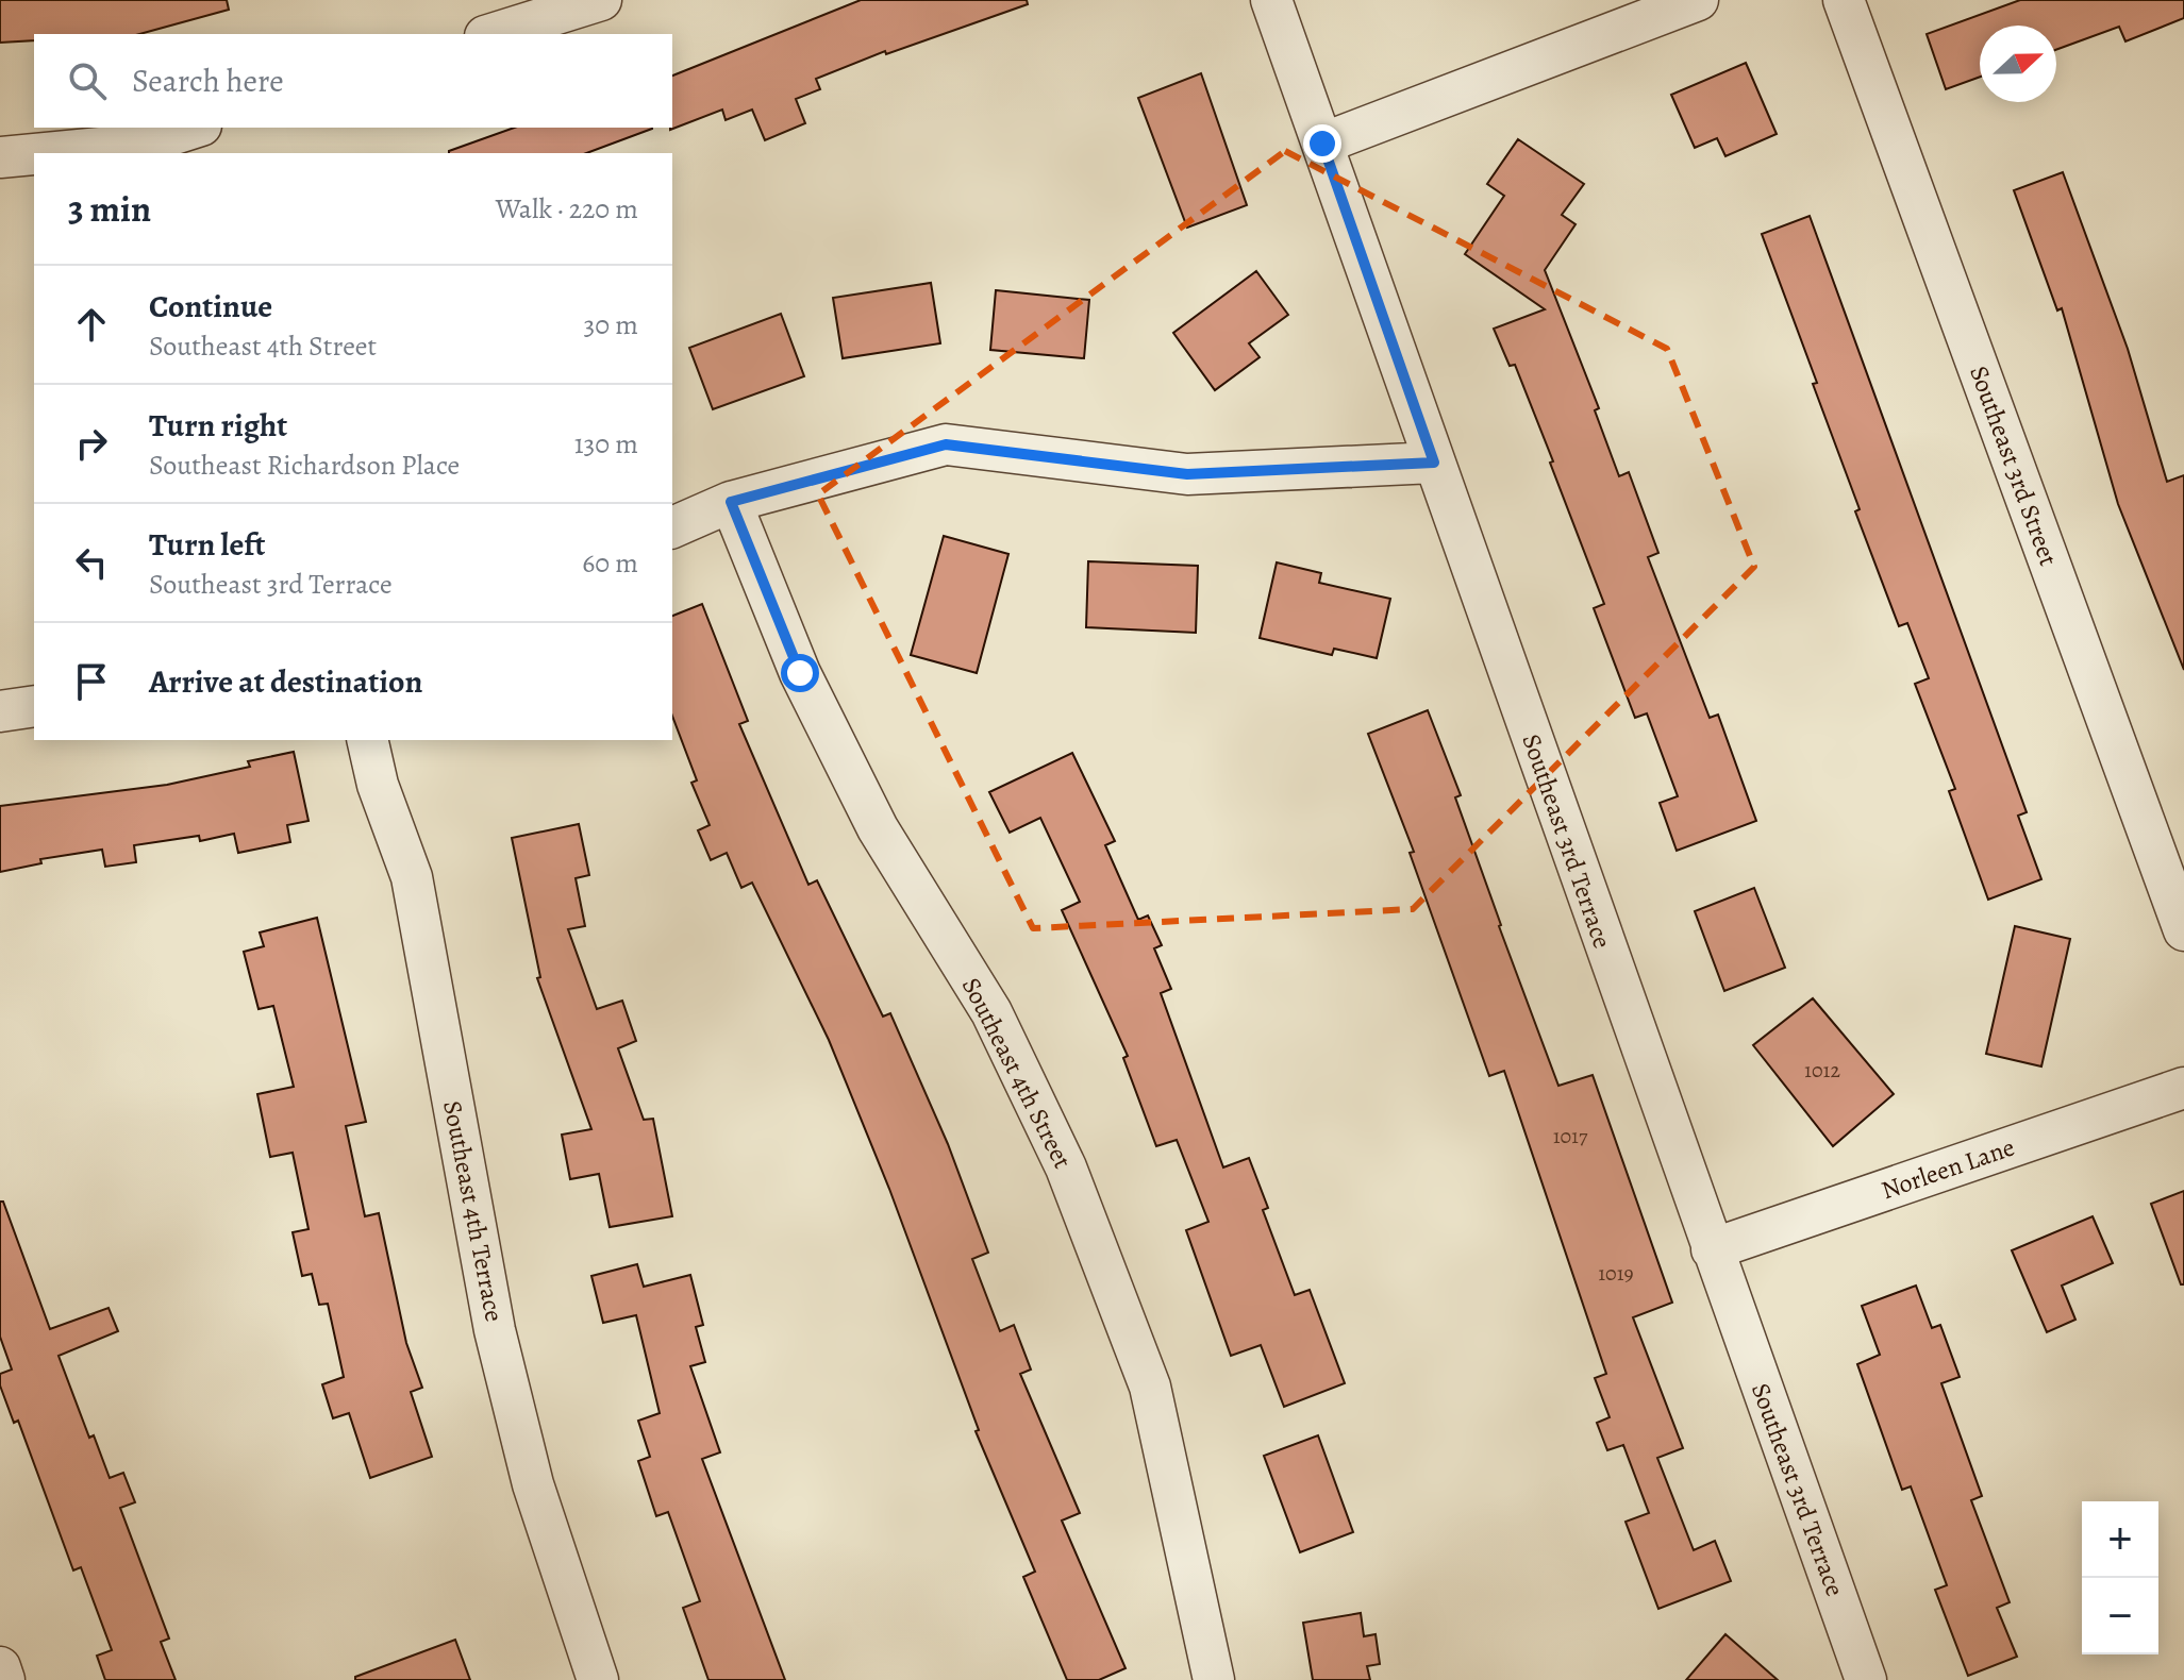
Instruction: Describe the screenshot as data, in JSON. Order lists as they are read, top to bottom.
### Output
{
  "streets": {
    "street": [
      "Southeast 3rd Street",
      "Southeast 3rd Terrace",
      "Southeast 4th Street",
      "Norleen Lane",
      "Southeast 4th Terrace"
    ]
  },
  "crossings": [
    ["Southeast 3rd Terrace", "Norleen Lane"]
  ],
  "house_numbers": ["1012", "1017", "1019"],
  "north": "right",
  "page": {
    "search": "Search here",
    "heading": ["3 min", "Walk · 220 m"],
    "list": [
      ["Continue", "Southeast 4th Street", "30 m"],
      ["Turn right", "Southeast Richardson Place", "130 m"],
      ["Turn left", "Southeast 3rd Terrace", "60 m"],
      "Arrive at destination"
    ],
    "map_buttons": ["+", "−"]
  }
}
